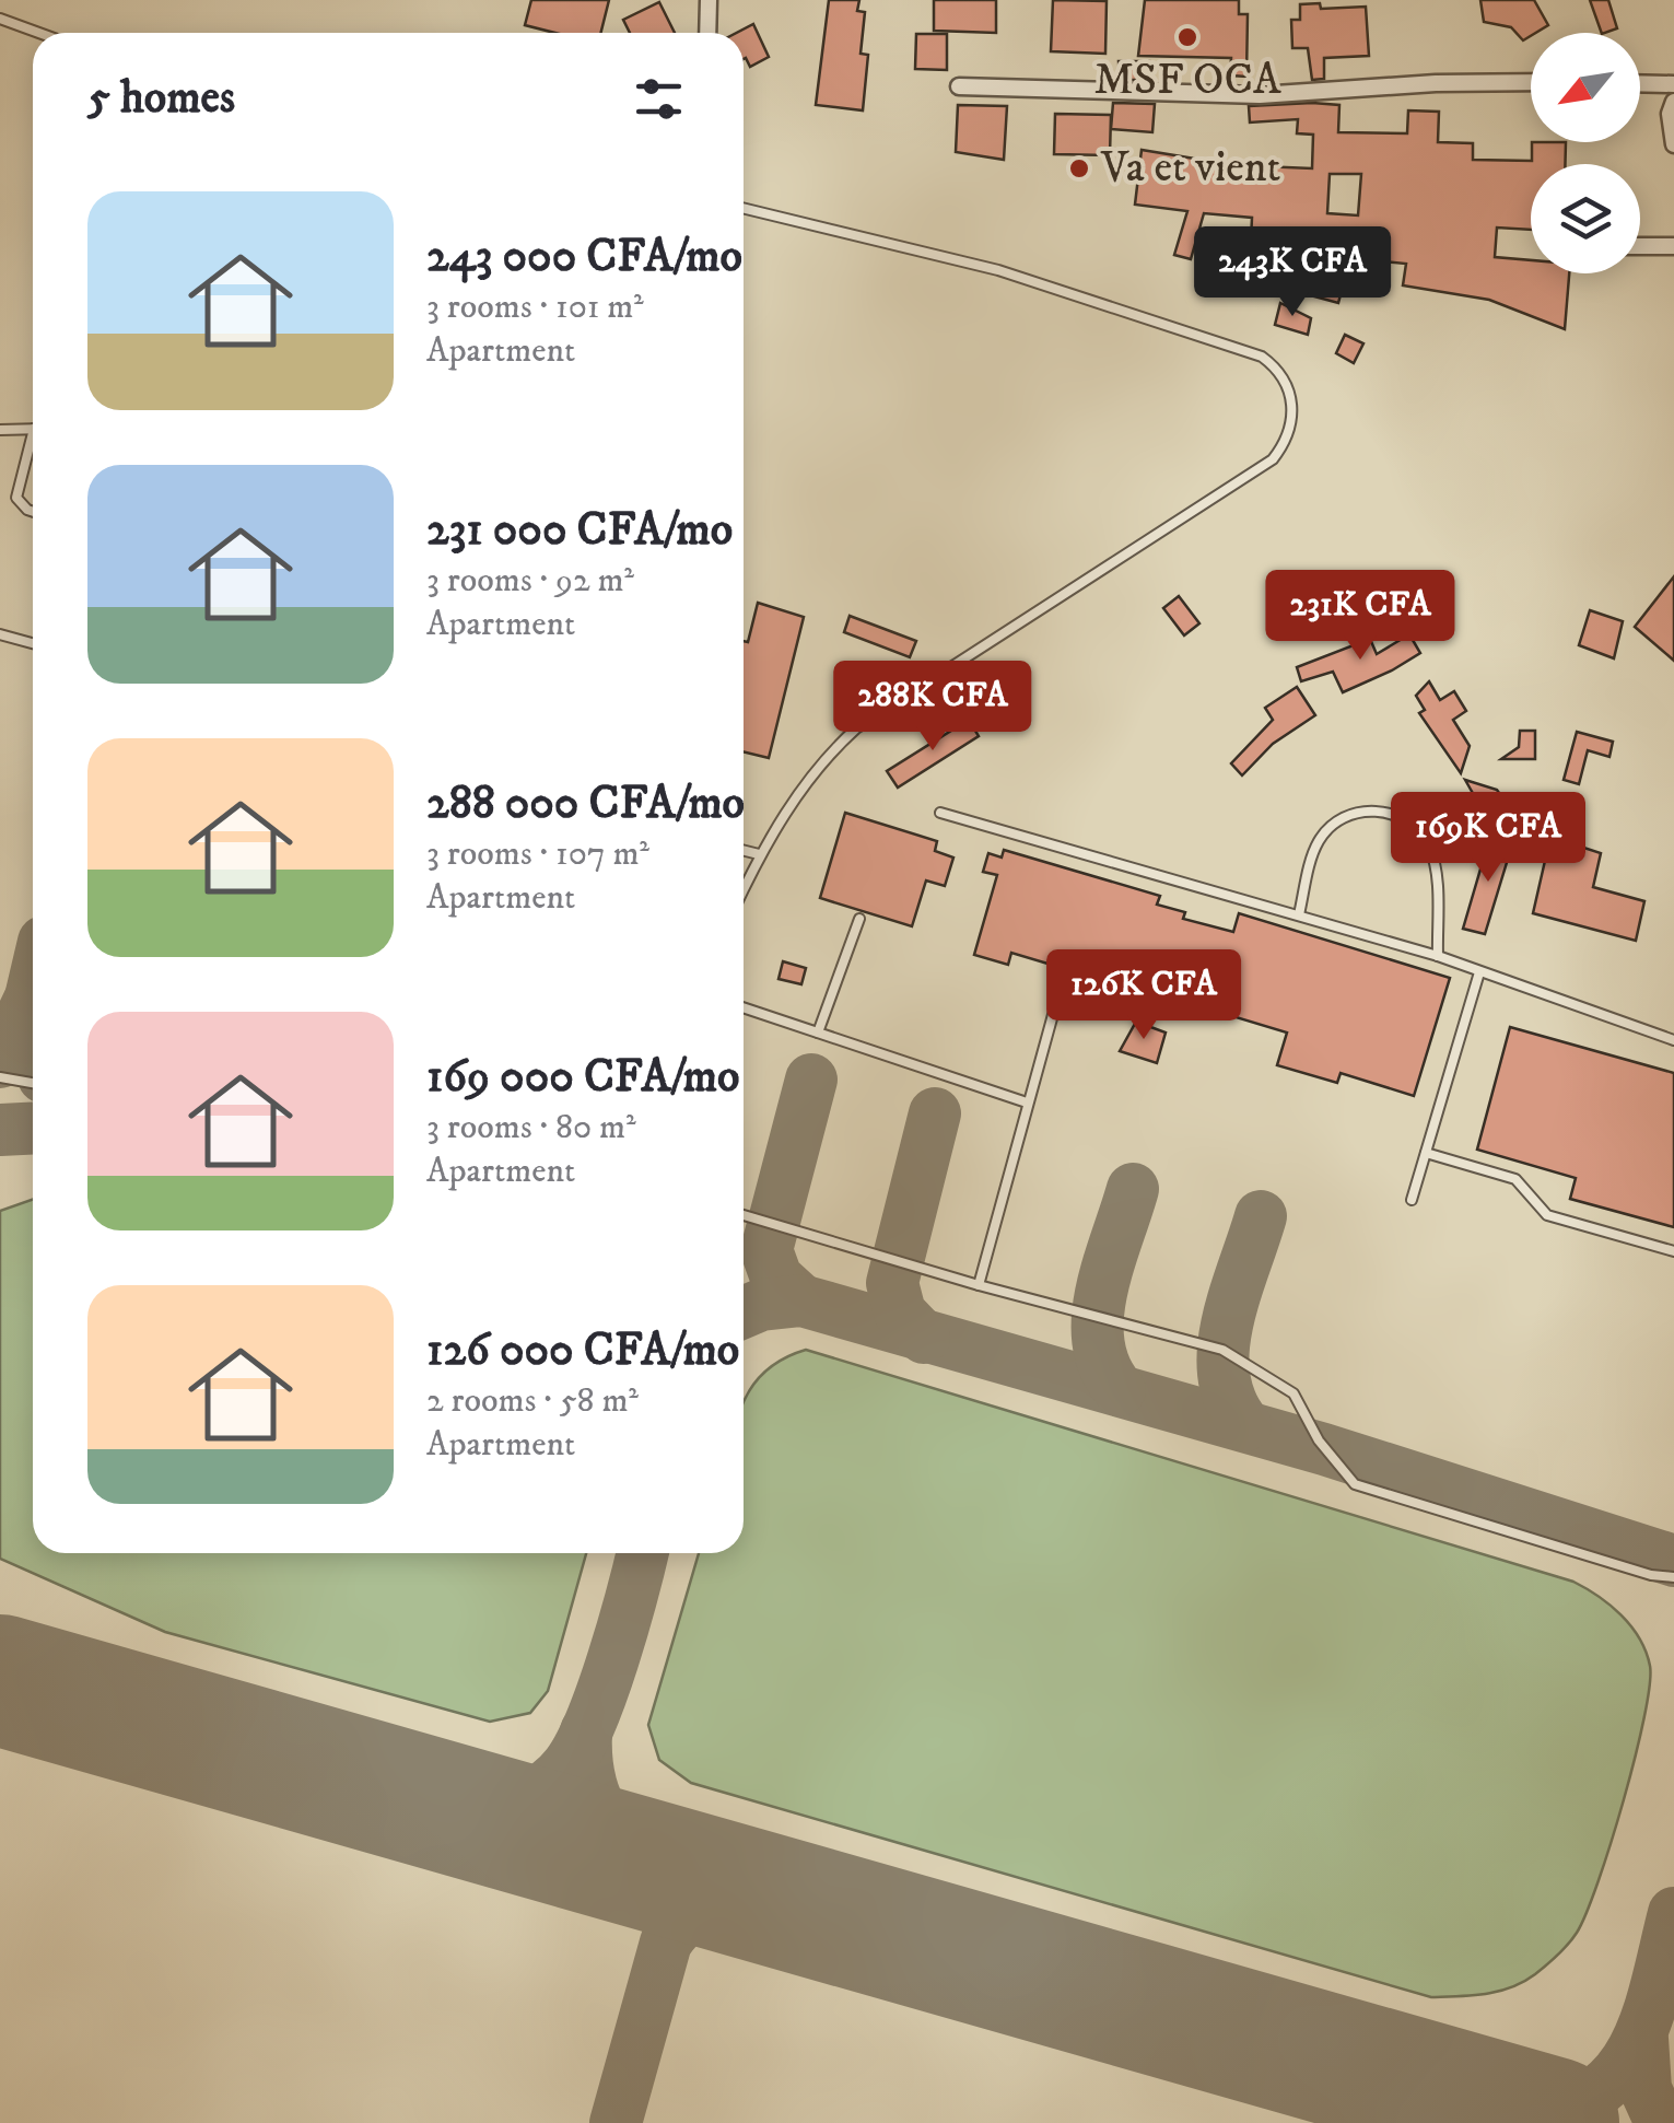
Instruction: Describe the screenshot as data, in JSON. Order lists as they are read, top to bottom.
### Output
{
  "places": ["MSF OCA", "Va et vient"],
  "north": "bottom left",
  "page": {
    "heading": "5 homes",
    "list": [
      {
        "name": "243 000 CFA/mo",
        "note": "3 rooms · 101 m² · Apartment"
      },
      {
        "name": "231 000 CFA/mo",
        "note": "3 rooms · 92 m² · Apartment"
      },
      {
        "name": "288 000 CFA/mo",
        "note": "3 rooms · 107 m² · Apartment"
      },
      {
        "name": "169 000 CFA/mo",
        "note": "3 rooms · 80 m² · Apartment"
      },
      {
        "name": "126 000 CFA/mo",
        "note": "2 rooms · 58 m² · Apartment"
      }
    ],
    "price": [
      "243K CFA",
      "231K CFA",
      "288K CFA",
      "169K CFA",
      "126K CFA"
    ]
  }
}
